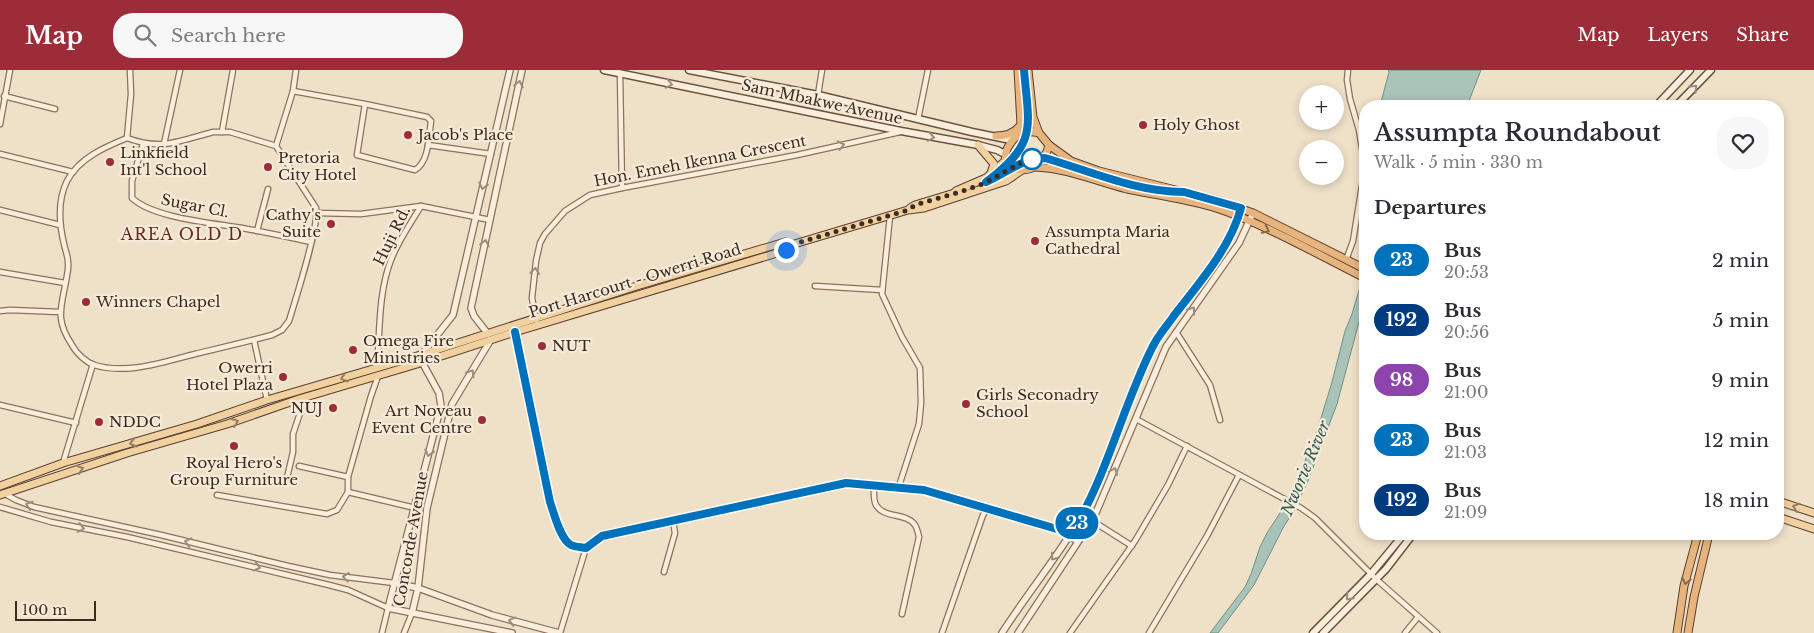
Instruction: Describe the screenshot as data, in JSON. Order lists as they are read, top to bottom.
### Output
{
  "streets": {
    "main road": ["Sam Mbakwe Avenue", "Port Harcourt - Owerri Road"],
    "street": [
      "Hon. Emeh Ikenna Crescent",
      "Sugar Cl.",
      "Huji Rd.",
      "Concorde Avenue"
    ]
  },
  "crossings": [
    ["Sam Mbakwe Avenue", "Hon. Emeh Ikenna Crescent"],
    ["Hon. Emeh Ikenna Crescent", "Port Harcourt - Owerri Road"],
    ["Huji Rd.", "Port Harcourt - Owerri Road"],
    ["Port Harcourt - Owerri Road", "Concorde Avenue"]
  ],
  "one_way": ["Hon. Emeh Ikenna Crescent"],
  "districts": ["AREA OLD D"],
  "water": ["Nworie River"],
  "places": [
    "Holy Ghost",
    "Jacob's Place",
    "Linkfield Int'l School",
    "Pretoria City Hotel",
    "Cathy's Suite",
    "Assumpta Maria Cathedral",
    "Winners Chapel",
    "NUT",
    "Omega Fire Ministries",
    "Owerri Hotel Plaza",
    "Girls Seconadry School",
    "NUJ",
    "Art Noveau Event Centre",
    "NDDC",
    "Royal Hero's Group Furniture"
  ],
  "lines": ["bus line 23"],
  "scale_bar": "100 m",
  "page": {
    "header": "Map",
    "search": "Search here",
    "nav": ["Map", "Layers", "Share"],
    "on_map": "23",
    "map_buttons": ["+", "−"],
    "heading": [
      ["Assumpta Roundabout", "Walk · 5 min · 330 m"],
      "Departures"
    ],
    "list": [
      {
        "mark": "23",
        "name": "Bus",
        "note": "20:53",
        "value": "2 min"
      },
      {
        "mark": "192",
        "name": "Bus",
        "note": "20:56",
        "value": "5 min"
      },
      {
        "mark": "98",
        "name": "Bus",
        "note": "21:00",
        "value": "9 min"
      },
      {
        "mark": "23",
        "name": "Bus",
        "note": "21:03",
        "value": "12 min"
      },
      {
        "mark": "192",
        "name": "Bus",
        "note": "21:09",
        "value": "18 min"
      }
    ],
    "scale": "100 m"
  }
}
